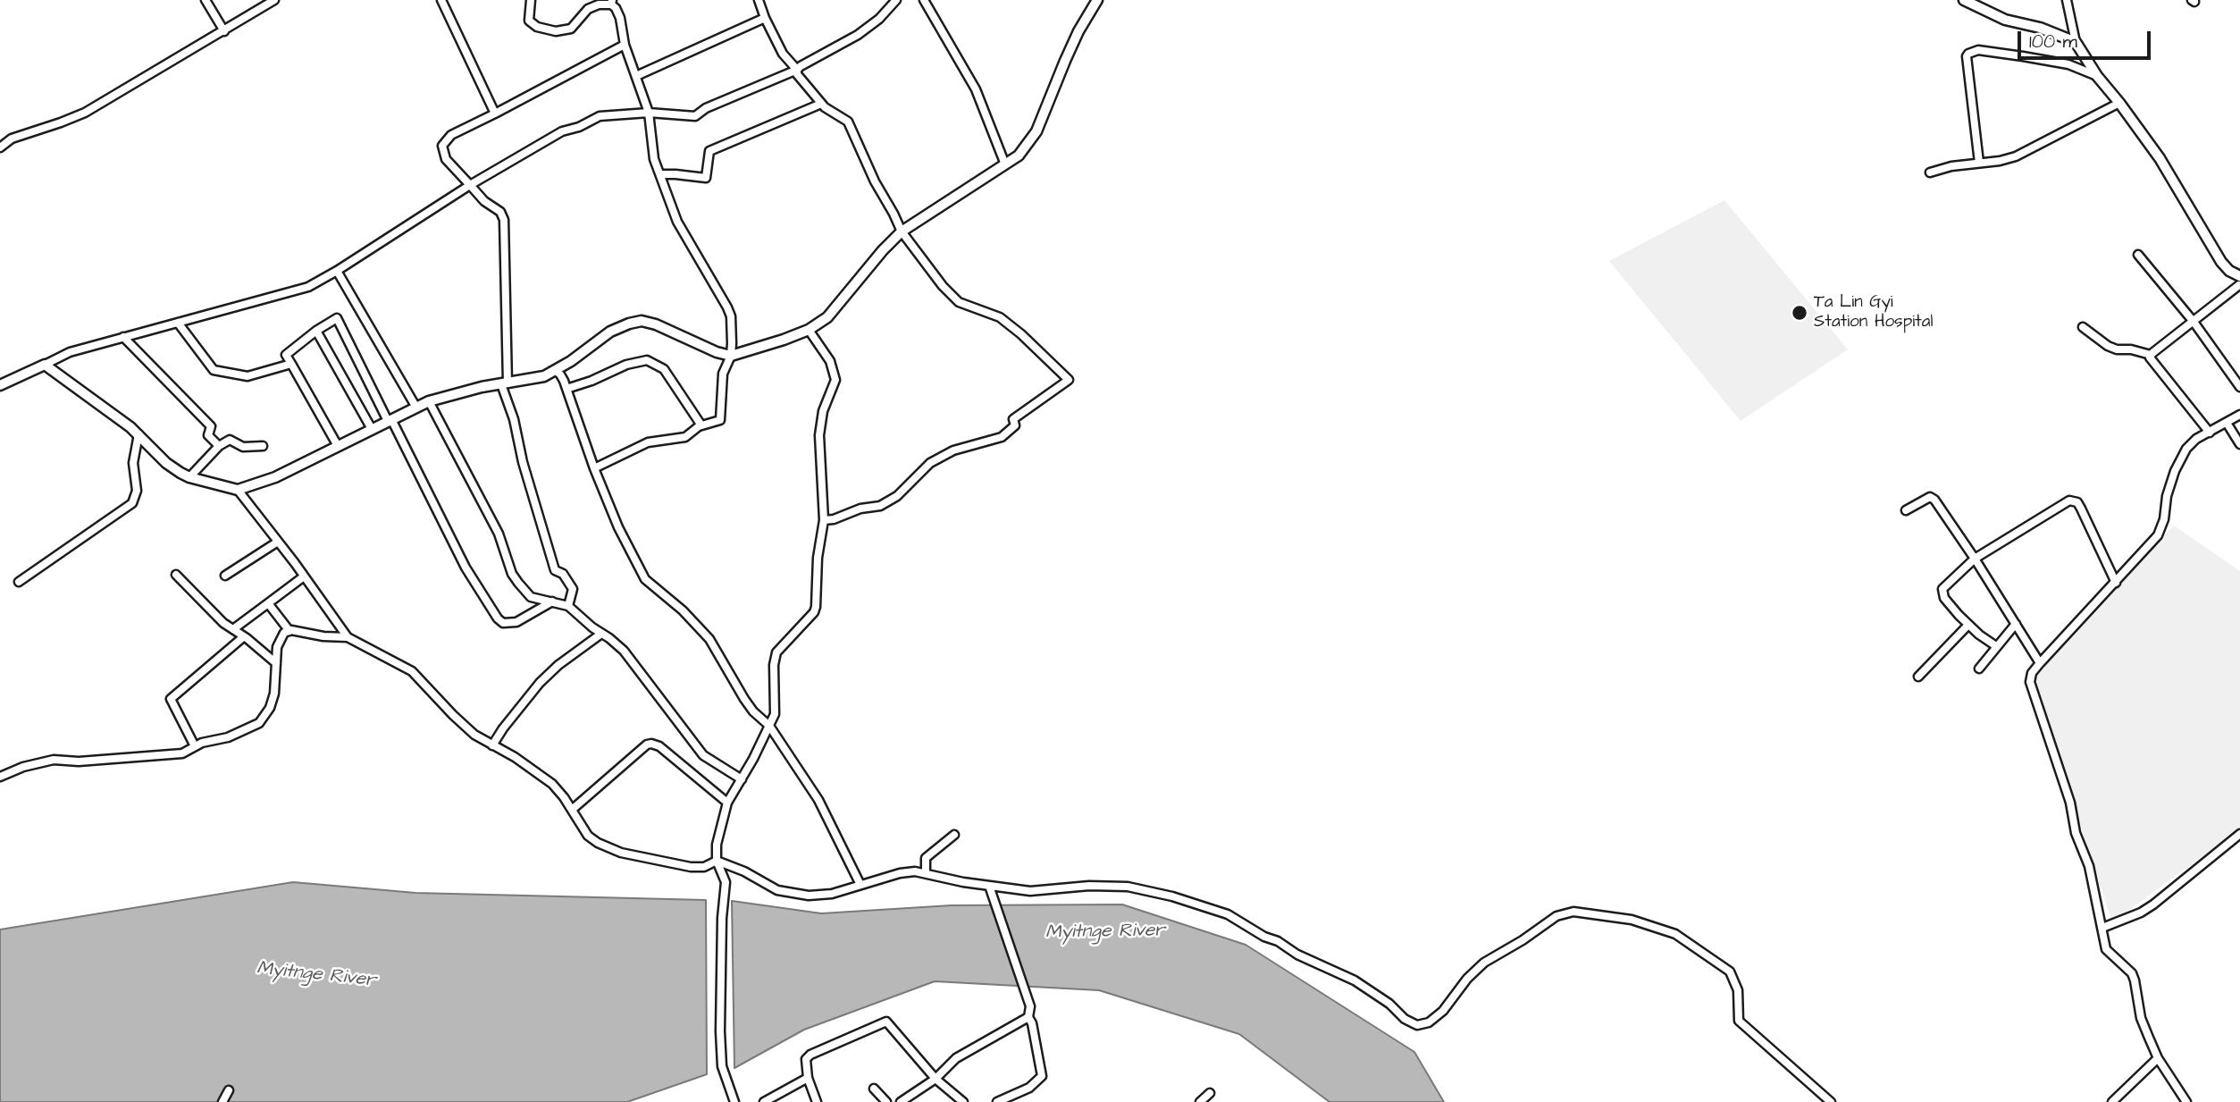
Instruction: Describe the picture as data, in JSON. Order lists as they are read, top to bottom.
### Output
{
  "water": ["Myitnge River"],
  "places": ["Ta Lin Gyi Station Hospital"],
  "scale_bar": "100 m"
}
